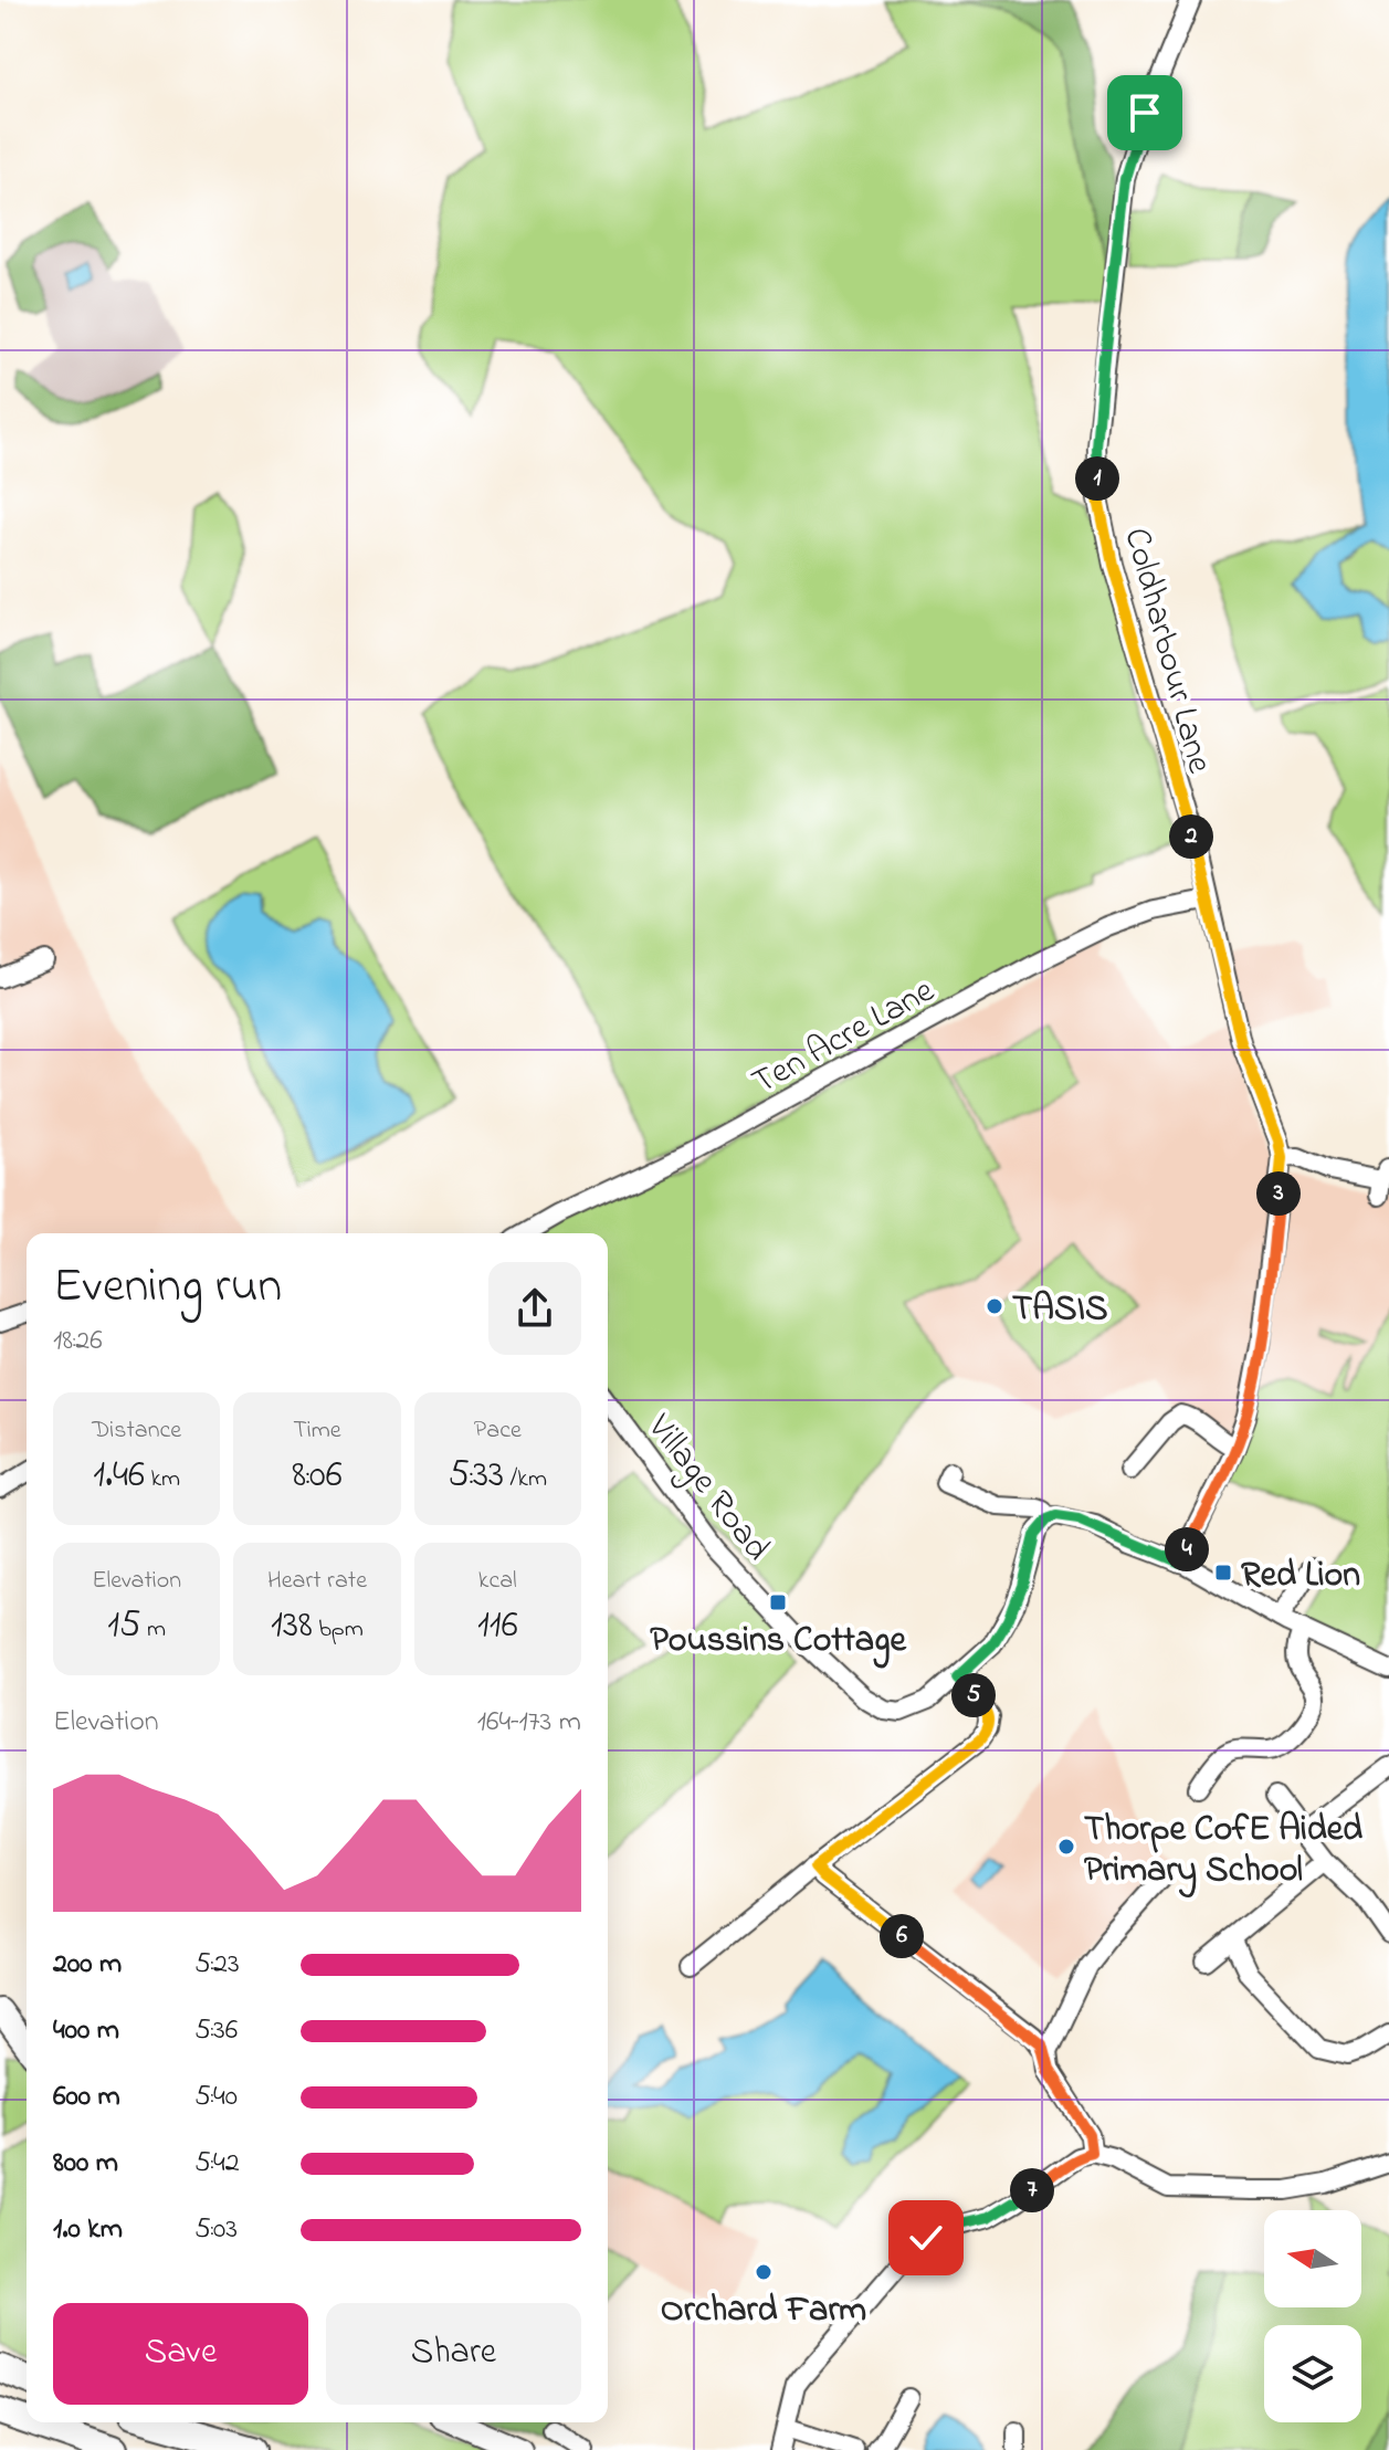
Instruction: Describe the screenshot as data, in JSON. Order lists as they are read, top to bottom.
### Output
{
  "streets": {
    "street": ["Coldharbour Lane", "Ten Acre Lane", "Village Road"]
  },
  "crossings": [
    ["Coldharbour Lane", "Ten Acre Lane"]
  ],
  "places": {
    "other": ["TASIS", "Thorpe CofE Aided Primary School", "Orchard Farm"],
    "transit": ["Red Lion", "Poussins Cottage"]
  },
  "north": "left",
  "page": {
    "pins": [
      "1",
      "2",
      "3",
      "4",
      "5",
      "6",
      "7"
    ],
    "heading": ["Evening run", "18:26"],
    "stats": [
      ["Distance", "1.46 km"],
      ["Time", "8:06"],
      ["Pace", "5:33 /km"],
      ["Elevation", "15 m"],
      ["Heart rate", "138 bpm"],
      ["kcal", "116"]
    ],
    "chart": ["Elevation", "164–173 m"],
    "list": [
      {
        "name": "200 m",
        "note": "5:23"
      },
      {
        "name": "400 m",
        "note": "5:36"
      },
      {
        "name": "600 m",
        "note": "5:40"
      },
      {
        "name": "800 m",
        "note": "5:42"
      },
      {
        "name": "1.0 km",
        "note": "5:03"
      }
    ],
    "buttons": ["Save", "Share"]
  }
}
